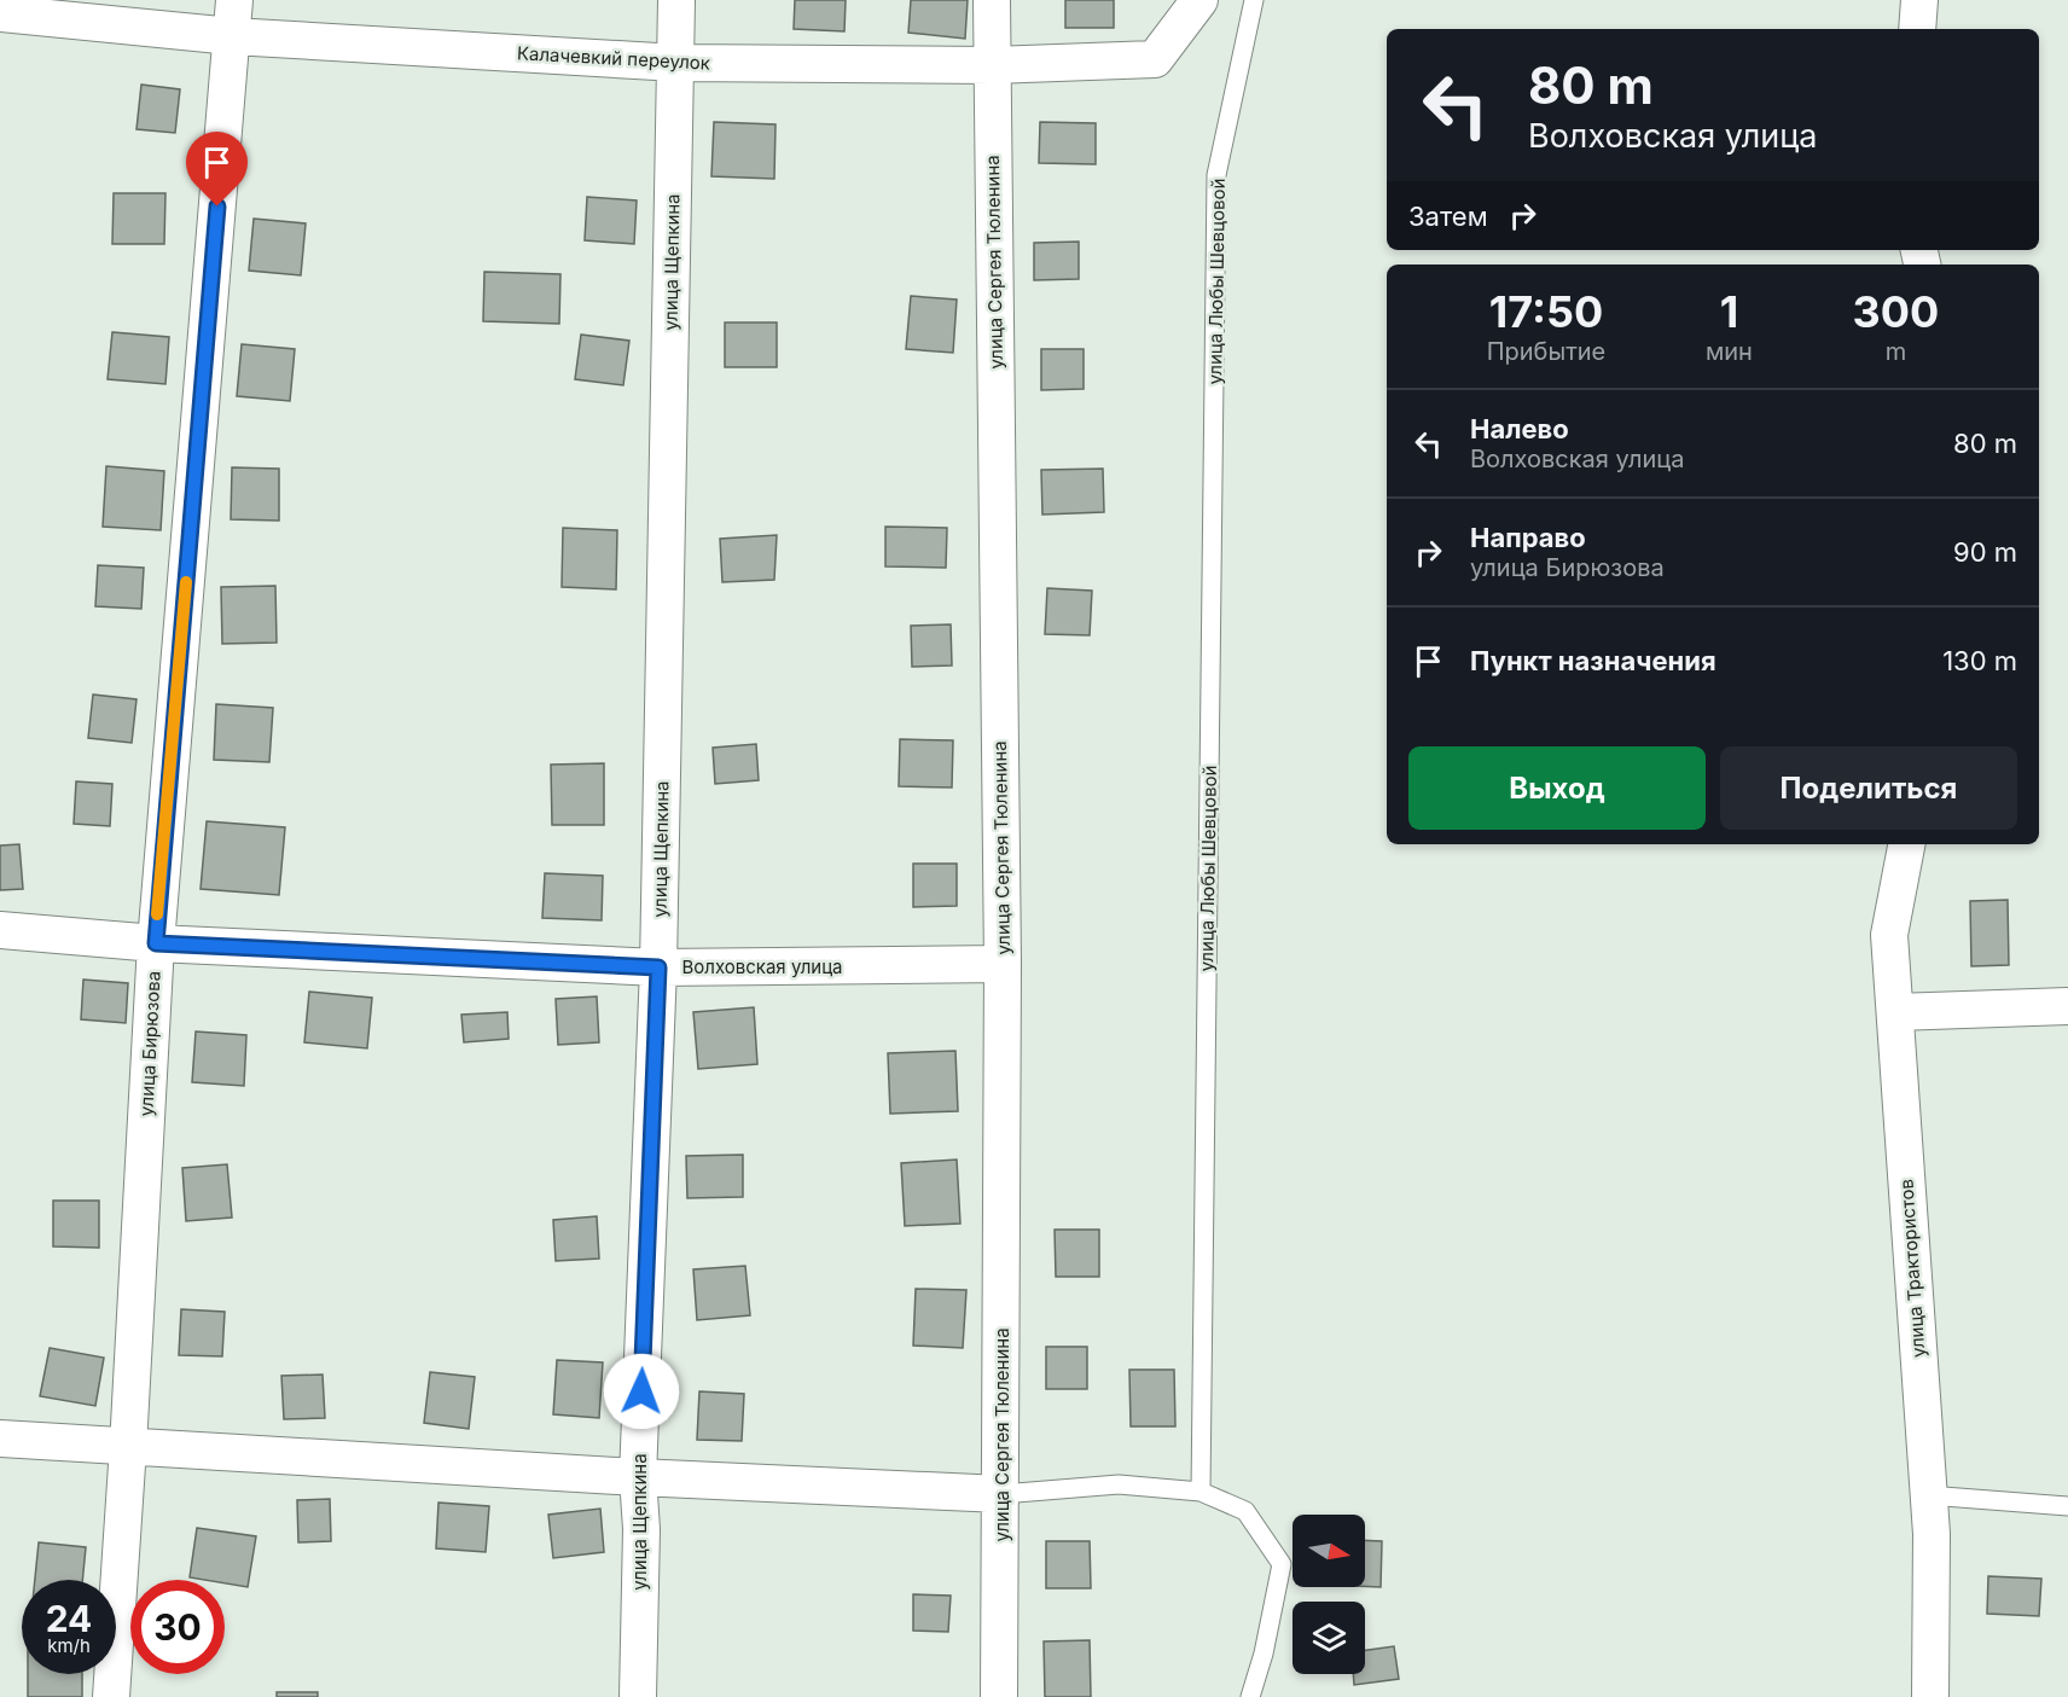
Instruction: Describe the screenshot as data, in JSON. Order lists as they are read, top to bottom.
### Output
{
  "streets": {
    "street": [
      "Калачевкий переулок",
      "улица Щепкина",
      "улица Сергея Тюленина",
      "Волховская улица",
      "улица Бирюзова",
      "улица Трактористов"
    ],
    "lane": ["улица Любы Шевцовой"]
  },
  "crossings": [
    ["Калачевкий переулок", "улица Щепкина"],
    ["Калачевкий переулок", "улица Сергея Тюленина"],
    ["Калачевкий переулок", "улица Бирюзова"],
    ["улица Щепкина", "Волховская улица"],
    ["улица Сергея Тюленина", "Волховская улица"],
    ["Волховская улица", "улица Бирюзова"]
  ],
  "north": "right",
  "page": {
    "turn": ["80 m", "Волховская улица"],
    "then": "Затем",
    "eta": [
      "17:50",
      "Прибытие",
      "1",
      "мин",
      "300",
      "m"
    ],
    "list": [
      {
        "name": "Налево",
        "note": "Волховская улица",
        "value": "80 m"
      },
      {
        "name": "Направо",
        "note": "улица Бирюзова",
        "value": "90 m"
      },
      {
        "name": "Пункт назначения",
        "value": "130 m"
      }
    ],
    "buttons": ["Выход", "Поделиться"],
    "speed": "24 km/h",
    "limit": "30"
  }
}
